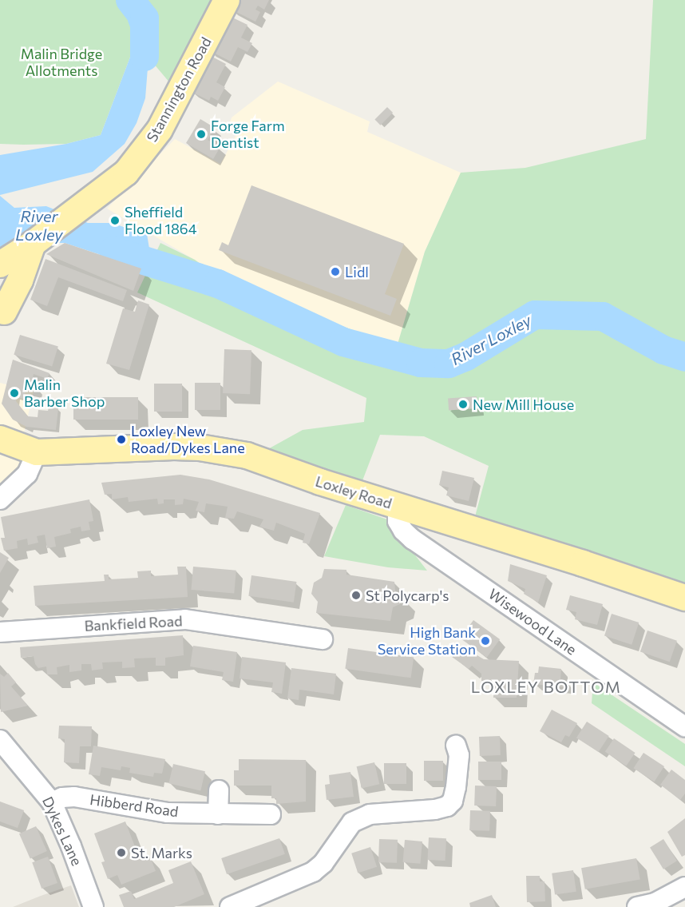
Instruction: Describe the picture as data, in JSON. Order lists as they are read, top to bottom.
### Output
{
  "streets": {
    "main road": ["Stannington Road", "Loxley Road"],
    "street": [
      "Wisewood Lane",
      "Bankfield Road",
      "Hibberd Road",
      "Dykes Lane"
    ]
  },
  "crossings": [
    ["Loxley Road", "Wisewood Lane"],
    ["Hibberd Road", "Dykes Lane"]
  ],
  "districts": ["LOXLEY BOTTOM"],
  "water": ["River Loxley"],
  "parks": ["Malin Bridge Allotments"],
  "places": [
    "Forge Farm Dentist",
    "Sheffield Flood 1864",
    "Lidl",
    "Malin Barber Shop",
    "New Mill House",
    "Loxley New Road/Dykes Lane",
    "St Polycarp's",
    "High Bank Service Station",
    "St. Marks"
  ]
}
